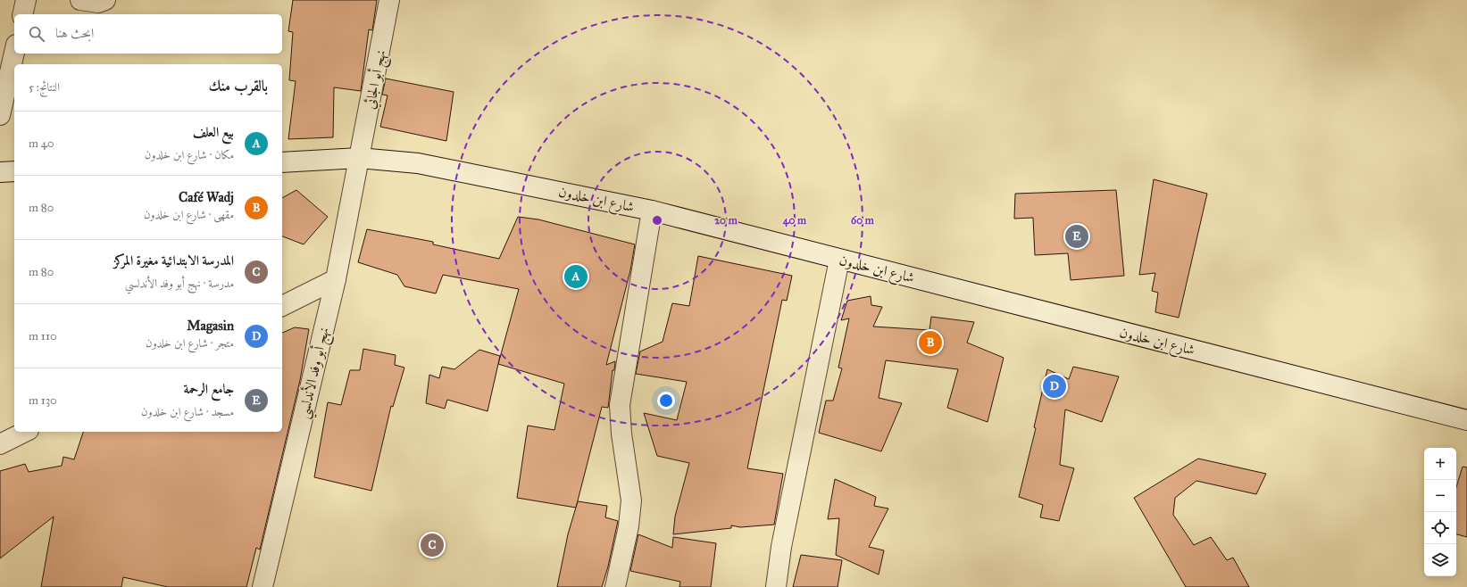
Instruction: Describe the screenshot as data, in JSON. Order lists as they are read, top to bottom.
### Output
{
  "streets": {
    "street": ["نهج أبو الجائي", "شارع ابن خلدون", "نهج أبو وفد الأندلسي"]
  },
  "crossings": [
    ["نهج أبو الجائي", "شارع ابن خلدون"],
    ["نهج أبو الجائي", "نهج أبو وفد الأندلسي"],
    ["شارع ابن خلدون", "نهج أبو وفد الأندلسي"]
  ],
  "page": {
    "search": "ابحث هنا",
    "heading": ["بالقرب منك", "النتائج: 5"],
    "list": [
      {
        "mark": "A",
        "name": "بيع العلف",
        "note": "مكان · شارع ابن خلدون",
        "value": "40 m"
      },
      {
        "mark": "B",
        "name": "Café Wadj",
        "note": "مقهى · شارع ابن خلدون",
        "value": "80 m"
      },
      {
        "mark": "C",
        "name": "المدرسة الابتدائية مغيرة المركز",
        "note": "مدرسة · نهج أبو وفد الأندلسي",
        "value": "80 m"
      },
      {
        "mark": "D",
        "name": "Magasin",
        "note": "متجر · شارع ابن خلدون",
        "value": "110 m"
      },
      {
        "mark": "E",
        "name": "جامع الرحمة",
        "note": "مسجد · شارع ابن خلدون",
        "value": "130 m"
      }
    ],
    "pins": [
      "E",
      "A",
      "B",
      "D",
      "C"
    ],
    "map_buttons": ["+", "−"]
  },
  "rings": ["20 m", "40 m", "60 m"]
}
